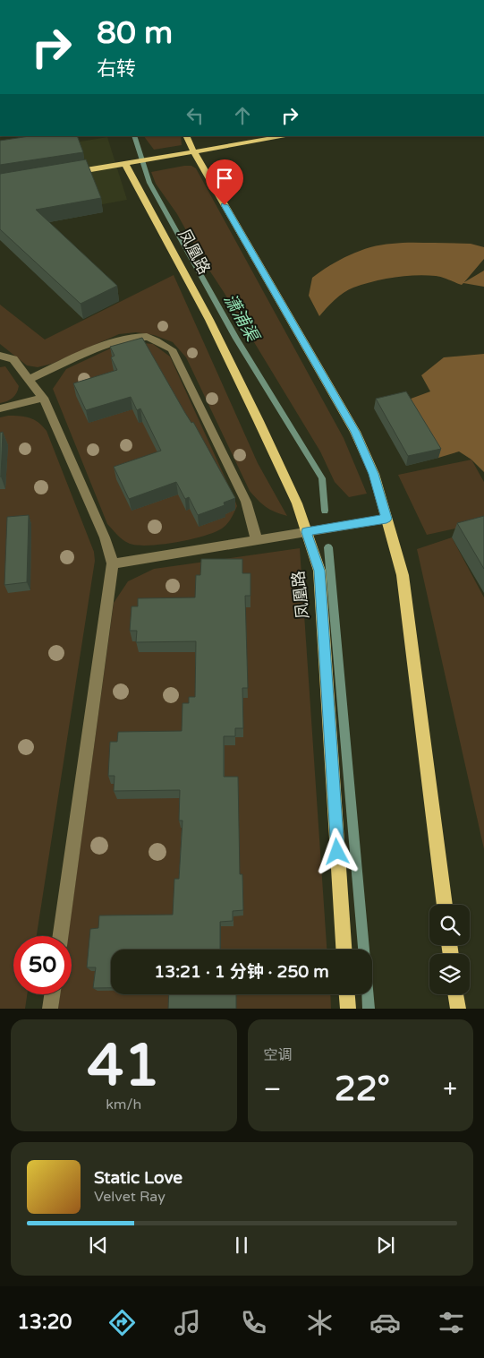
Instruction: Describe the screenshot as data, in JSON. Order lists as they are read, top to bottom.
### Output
{
  "streets": {
    "main road": ["凤凰路"]
  },
  "water": ["潇浦渠"],
  "page": {
    "turn": ["80 m", "右转"],
    "limit": "50",
    "trip": "13:21 · 1 分钟 · 250 m",
    "tile": [
      ["41", "km/h"],
      "空调"
    ],
    "heat": ["−", "22°", "+"],
    "song": ["Static Love", "Velvet Ray"],
    "tabs": "13:20"
  }
}
